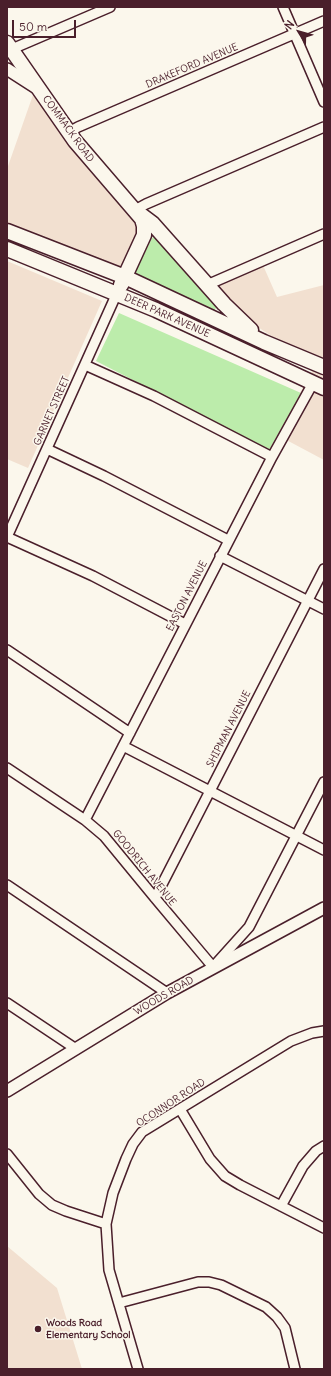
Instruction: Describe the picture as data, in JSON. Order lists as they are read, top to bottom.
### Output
{
  "streets": {
    "main road": ["COMMACK ROAD", "DEER PARK AVENUE"],
    "street": [
      "DRAKEFORD AVENUE",
      "GARNET STREET",
      "EASTON AVENUE",
      "SHIPMAN AVENUE",
      "GOODRICH AVENUE",
      "WOODS ROAD",
      "OCONNOR ROAD"
    ]
  },
  "crossings": [
    ["DRAKEFORD AVENUE", "COMMACK ROAD"],
    ["COMMACK ROAD", "DEER PARK AVENUE"],
    ["COMMACK ROAD", "GARNET STREET"],
    ["DEER PARK AVENUE", "GARNET STREET"],
    ["DEER PARK AVENUE", "EASTON AVENUE"],
    ["EASTON AVENUE", "GOODRICH AVENUE"],
    ["SHIPMAN AVENUE", "GOODRICH AVENUE"],
    ["GOODRICH AVENUE", "WOODS ROAD"]
  ],
  "places": ["Woods Road Elementary School"],
  "scale_bar": "50 m",
  "north": "top left"
}
